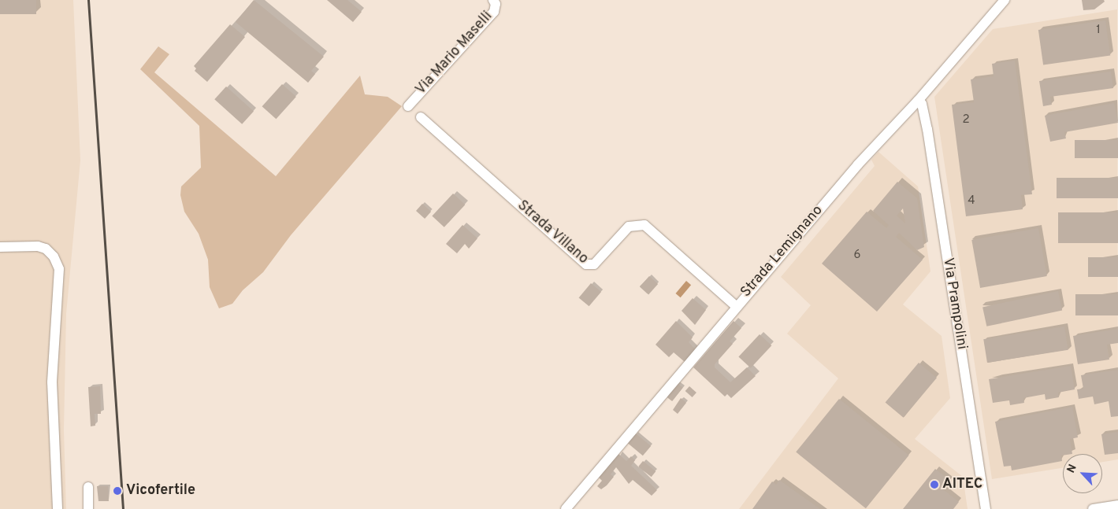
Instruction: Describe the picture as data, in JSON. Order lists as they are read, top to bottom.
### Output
{
  "streets": {
    "street": [
      "Via Mario Maselli",
      "Strada Villano",
      "Strada Lemignano",
      "Via Prampolini"
    ]
  },
  "crossings": [
    ["Strada Villano", "Strada Lemignano"],
    ["Strada Lemignano", "Via Prampolini"]
  ],
  "places": ["AITEC", "Vicofertile"],
  "house_numbers": [
    "1",
    "2",
    "4",
    "6"
  ],
  "north": "top left"
}
